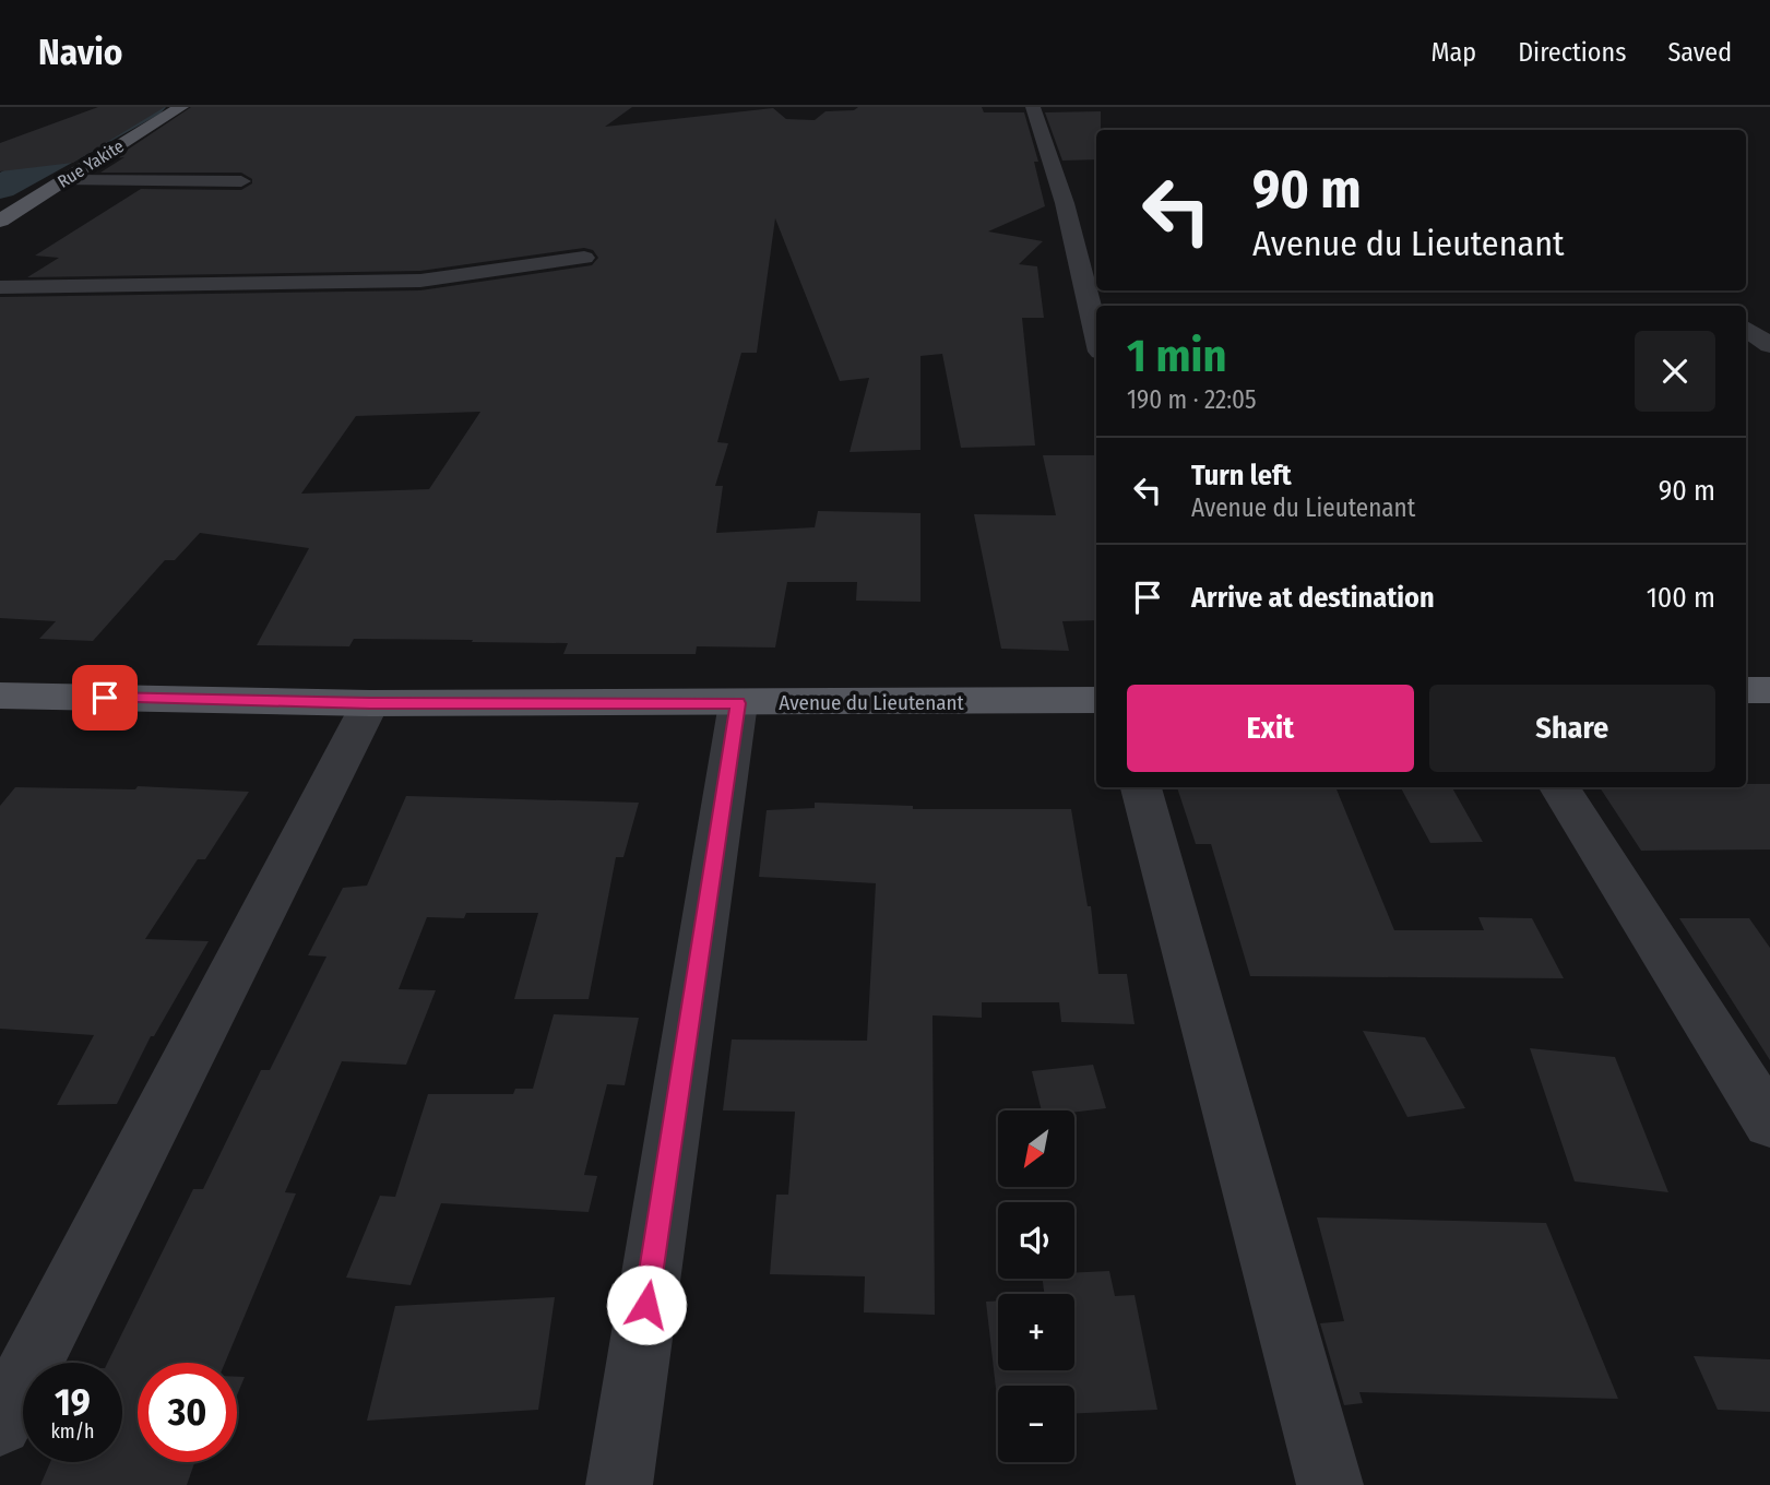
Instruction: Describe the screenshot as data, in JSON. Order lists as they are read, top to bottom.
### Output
{
  "streets": {
    "main road": ["Rue Yakite", "Avenue du Lieutenant"]
  },
  "north": "bottom left",
  "page": {
    "header": "Navio",
    "nav": ["Map", "Directions", "Saved"],
    "turn": ["90 m", "Avenue du Lieutenant"],
    "heading": ["1 min", "190 m · 22:05"],
    "list": [
      {
        "name": "Turn left",
        "note": "Avenue du Lieutenant",
        "value": "90 m"
      },
      {
        "name": "Arrive at destination",
        "value": "100 m"
      }
    ],
    "buttons": ["Exit", "Share"],
    "map_buttons": ["+", "−"],
    "speed": "19 km/h",
    "limit": "30"
  }
}
